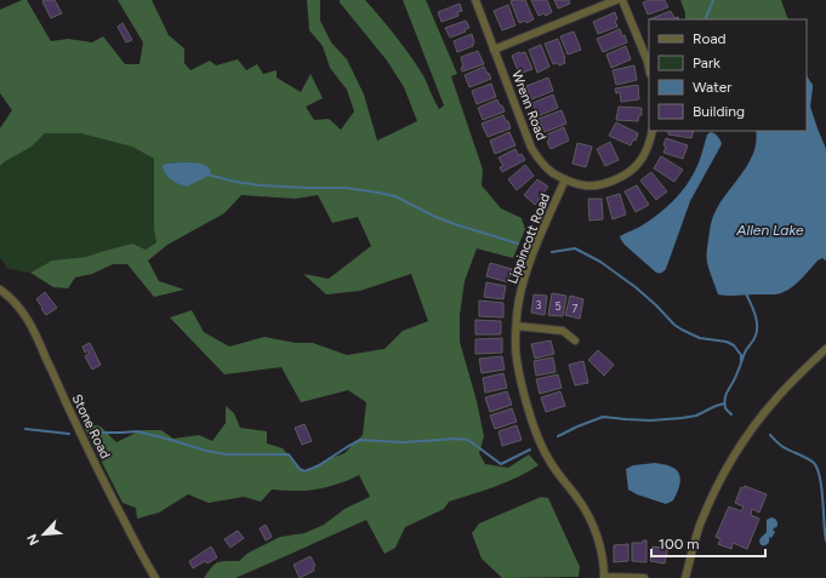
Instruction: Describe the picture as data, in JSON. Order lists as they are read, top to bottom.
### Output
{
  "streets": {
    "street": ["Wrenn Road", "Lippincott Road", "Stone Road"]
  },
  "crossings": [
    ["Wrenn Road", "Lippincott Road"]
  ],
  "water": ["Allen Lake"],
  "house_numbers": ["3", "5", "7"],
  "legend": [
    "Road",
    "Park",
    "Water",
    "Building"
  ],
  "scale_bar": "100 m",
  "north": "bottom left"
}
